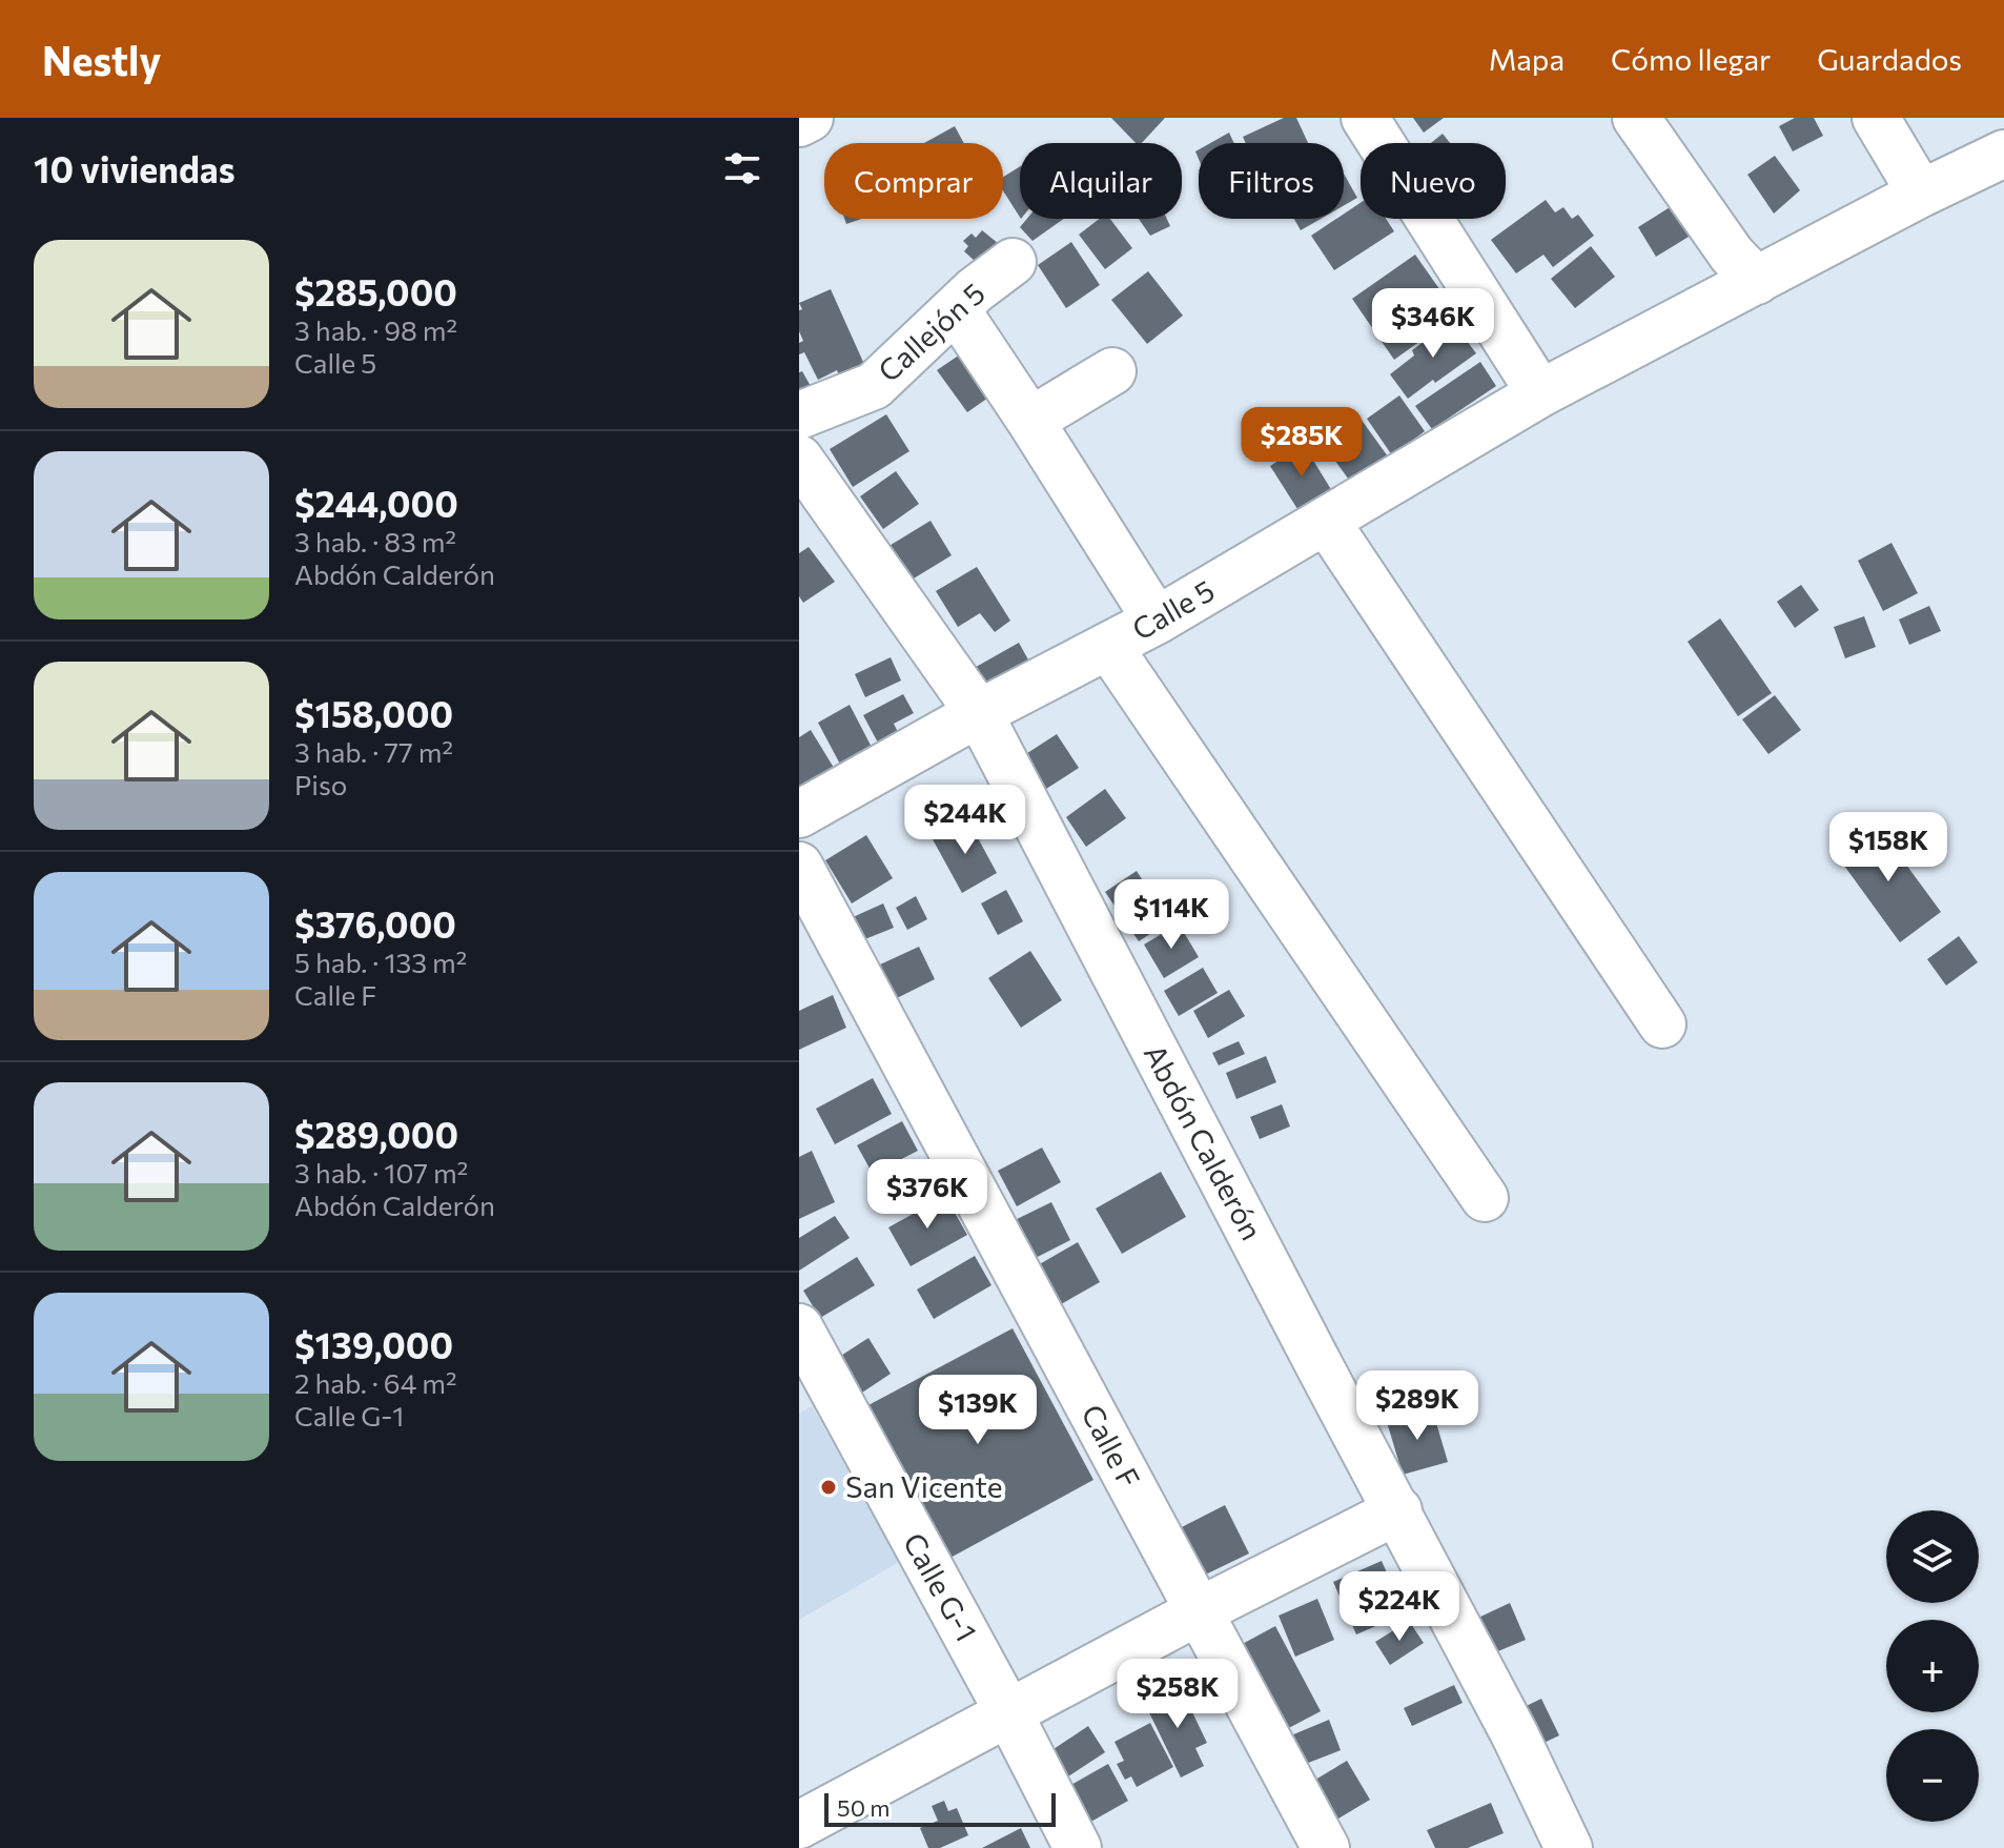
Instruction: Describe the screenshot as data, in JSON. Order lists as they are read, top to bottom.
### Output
{
  "streets": {
    "street": [
      "Callejón 5",
      "Calle 5",
      "Abdón Calderón",
      "Calle F",
      "Calle G-1"
    ]
  },
  "crossings": [
    ["Calle 5", "Abdón Calderón"]
  ],
  "places": ["San Vicente"],
  "scale_bar": "50 m",
  "page": {
    "header": "Nestly",
    "nav": ["Mapa", "Cómo llegar", "Guardados"],
    "heading": "10 viviendas",
    "chip": [
      "Comprar",
      "Alquilar",
      "Filtros",
      "Nuevo"
    ],
    "list": [
      {
        "name": "$285,000",
        "note": "3 hab. · 98 m² · Calle 5"
      },
      {
        "name": "$244,000",
        "note": "3 hab. · 83 m² · Abdón Calderón"
      },
      {
        "name": "$158,000",
        "note": "3 hab. · 77 m² · Piso"
      },
      {
        "name": "$376,000",
        "note": "5 hab. · 133 m² · Calle F"
      },
      {
        "name": "$289,000",
        "note": "3 hab. · 107 m² · Abdón Calderón"
      },
      {
        "name": "$139,000",
        "note": "2 hab. · 64 m² · Calle G-1"
      }
    ],
    "price": [
      "$346K",
      "$285K",
      "$244K",
      "$158K",
      "$114K",
      "$376K",
      "$289K",
      "$139K",
      "$224K",
      "$258K"
    ],
    "map_buttons": ["+", "−"],
    "scale": "50 m"
  }
}
